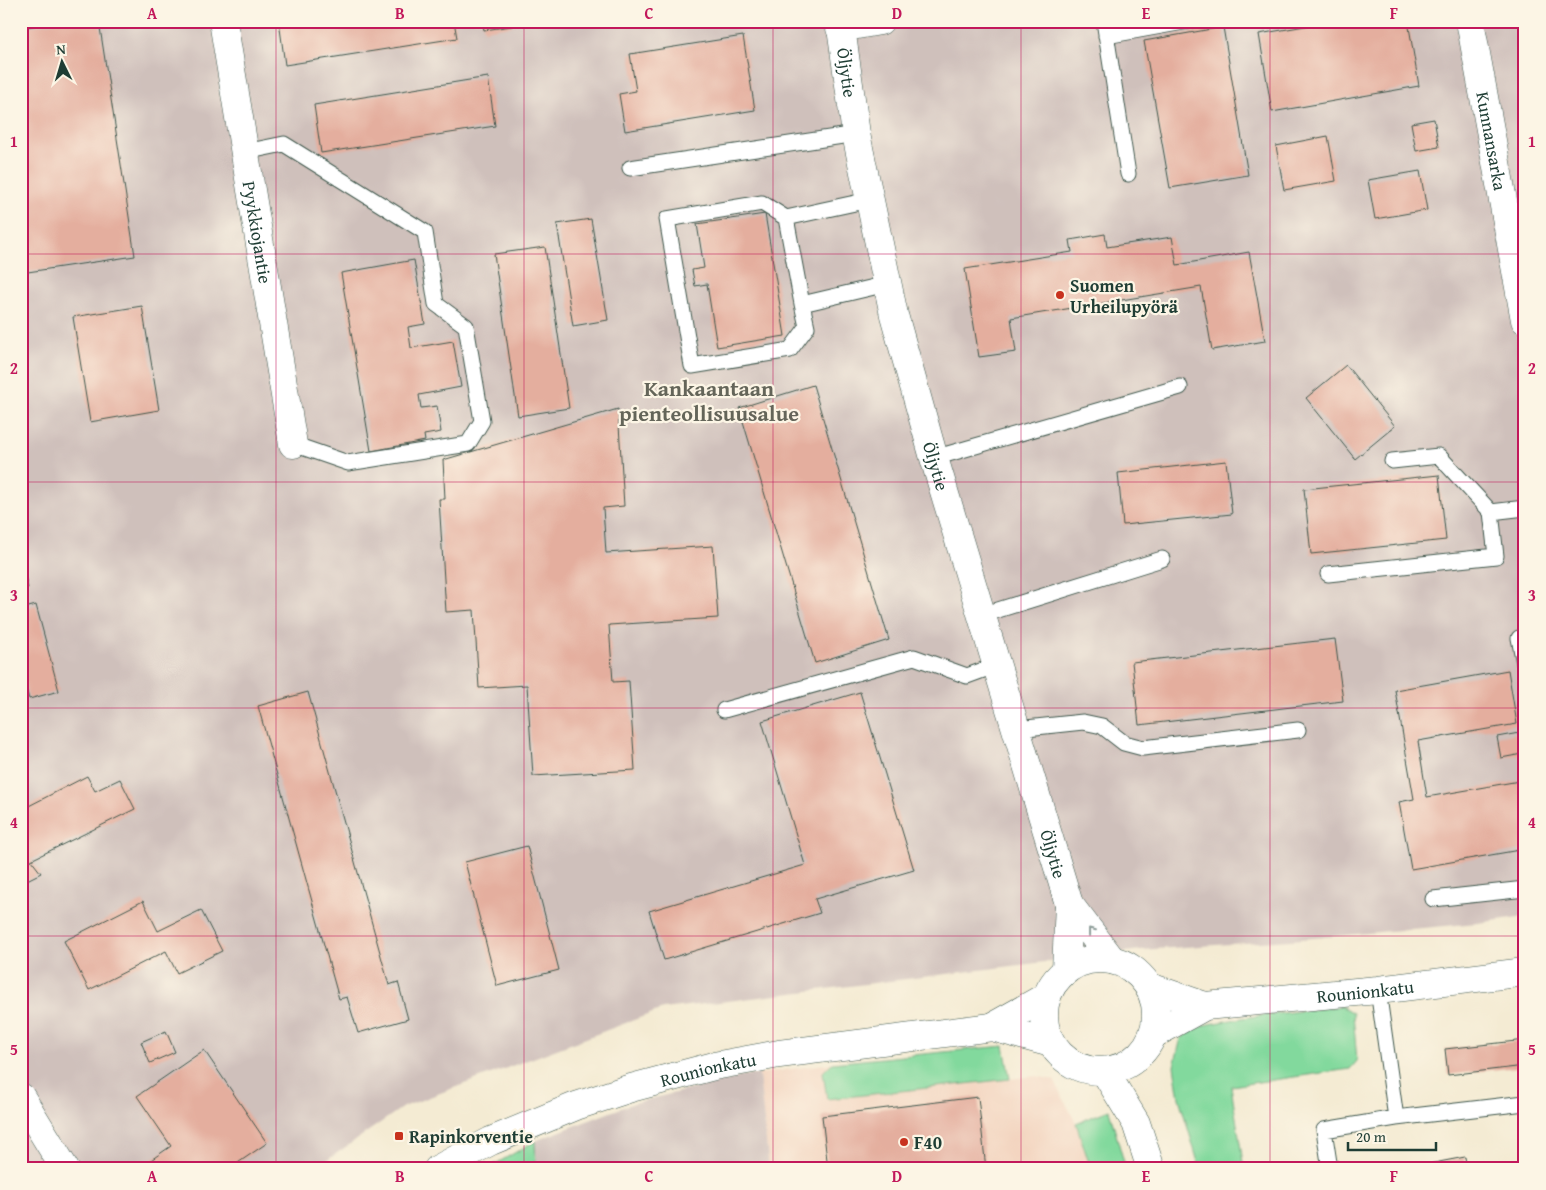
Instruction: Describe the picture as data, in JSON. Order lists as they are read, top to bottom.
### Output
{
  "streets": {
    "main road": [
      "Öljytie",
      "Kunnansarka",
      "Pyykkiojantie",
      "Rounionkatu"
    ]
  },
  "crossings": [
    ["Öljytie", "Rounionkatu"]
  ],
  "districts": ["Kankaantaan pienteollisuusalue"],
  "places": {
    "other": ["Suomen Urheilupyörä", "F40"],
    "transit": ["Rapinkorventie"]
  },
  "scale_bar": "20 m",
  "north": "top",
  "grid": {
    "columns": [
      "A",
      "B",
      "C",
      "D",
      "E",
      "F"
    ],
    "rows": [
      "1",
      "2",
      "3",
      "4",
      "5"
    ]
  }
}
